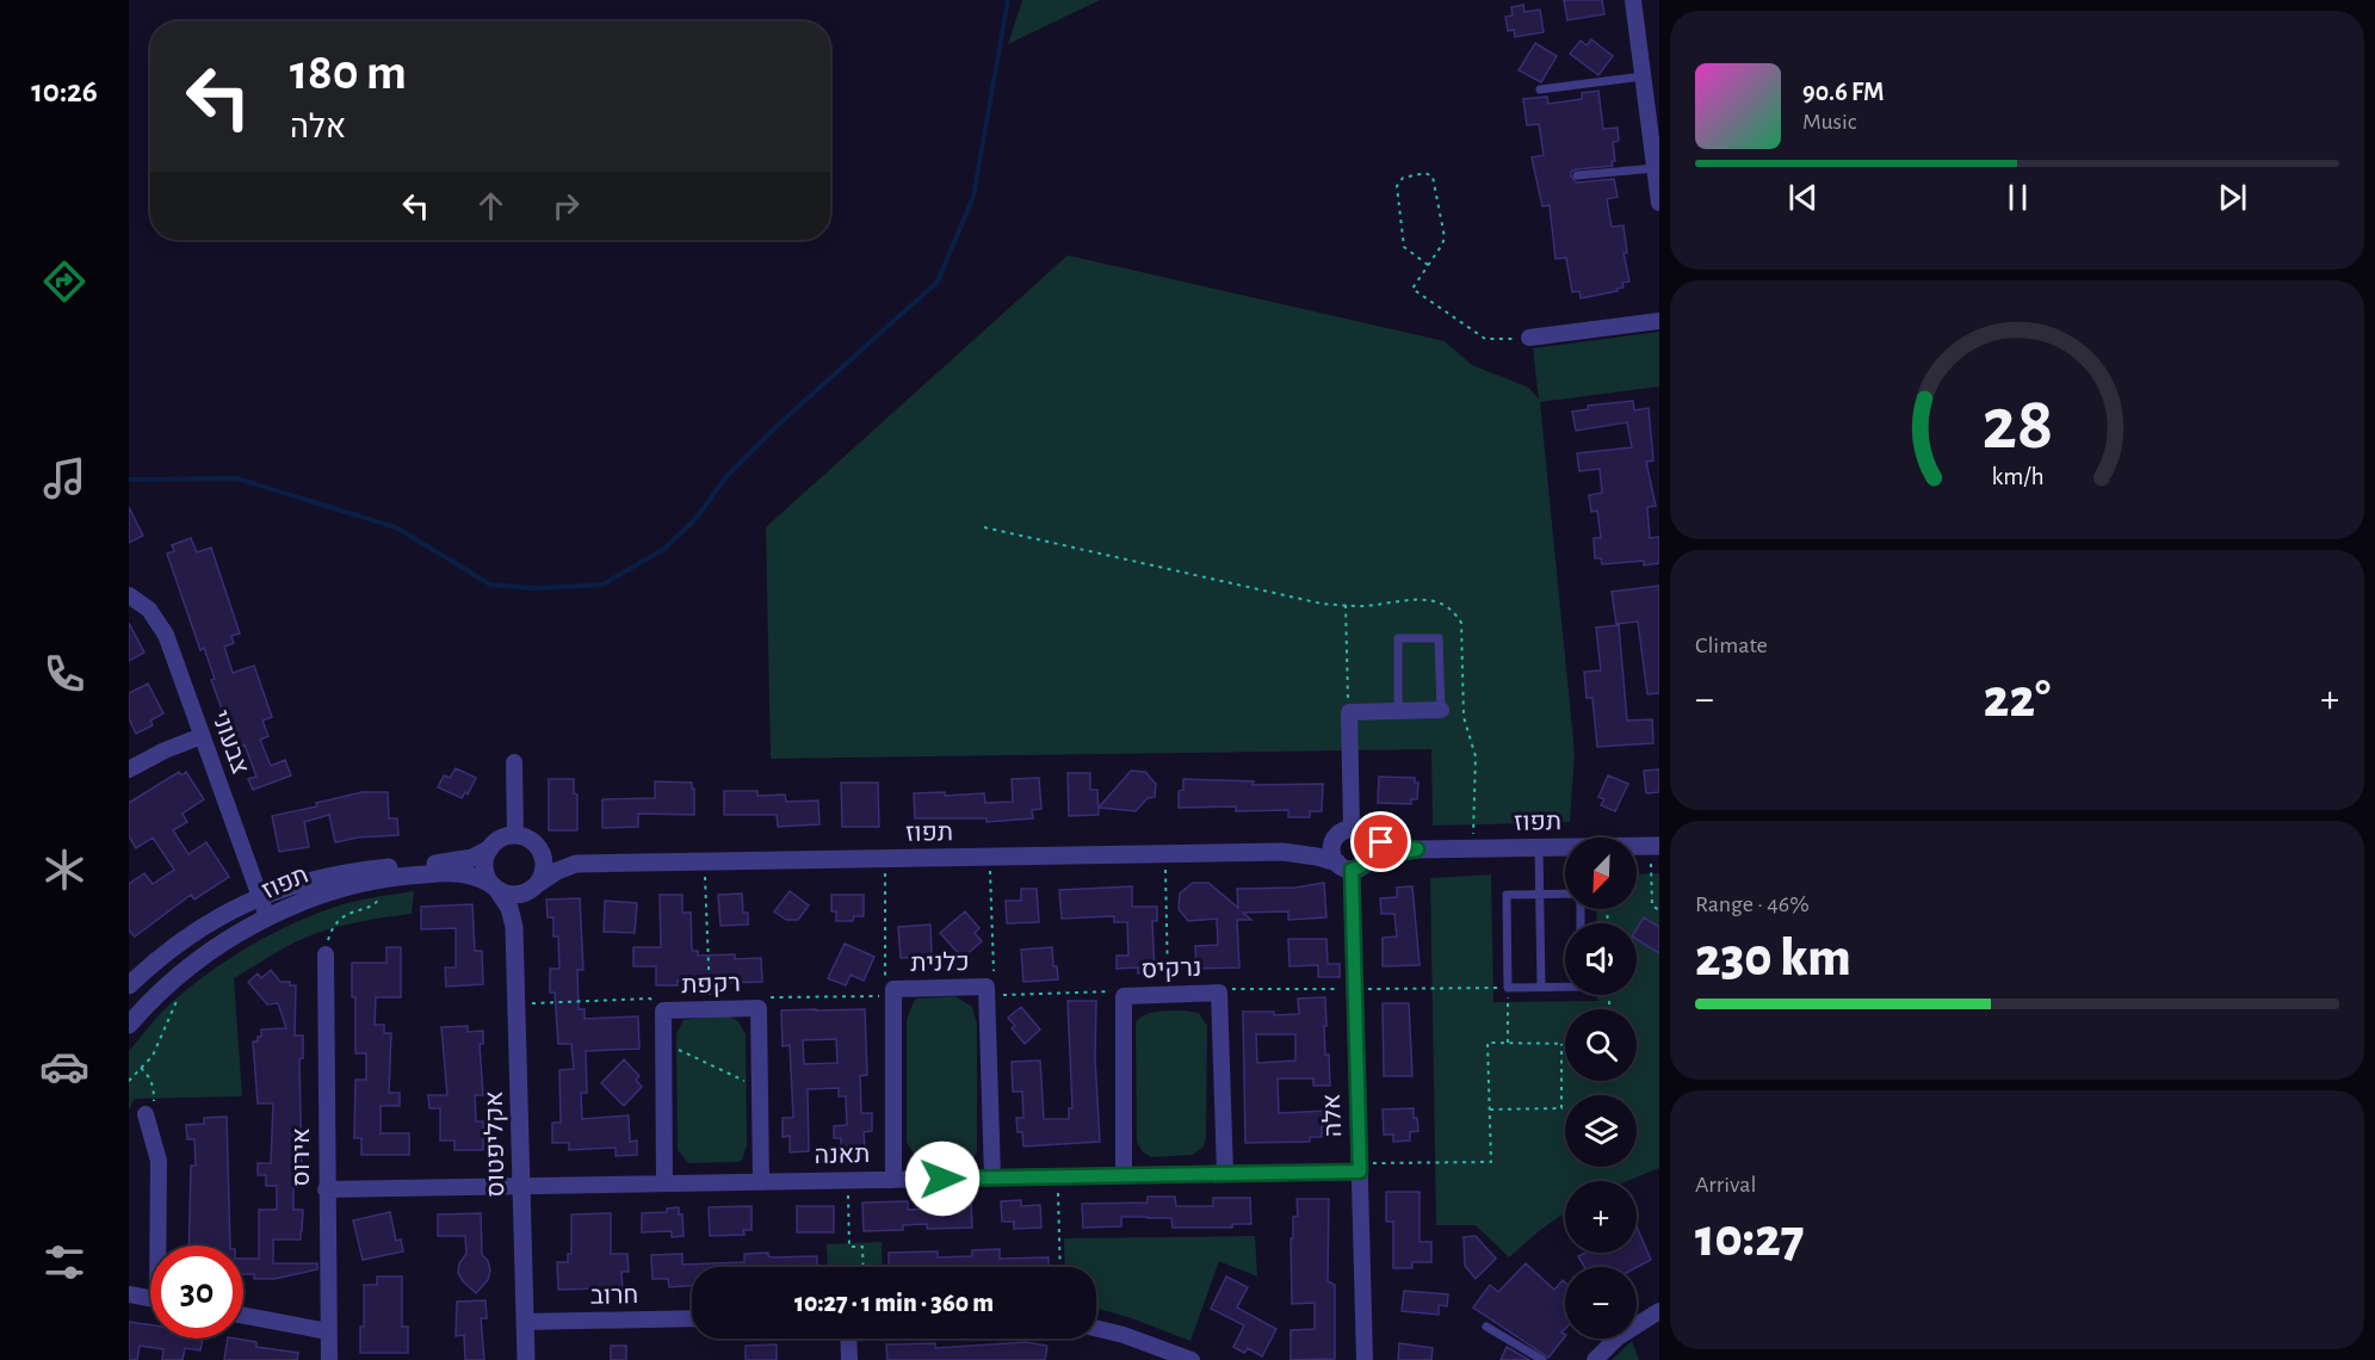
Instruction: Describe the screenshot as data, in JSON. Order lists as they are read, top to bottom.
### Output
{
  "streets": {
    "street": [
      "צבעוני",
      "תפוז",
      "כלנית",
      "נרקיס",
      "רקפת",
      "אלה",
      "אקליפטוס",
      "תאנה",
      "אירוס",
      "חרוב"
    ]
  },
  "crossings": [
    ["צבעוני", "תפוז"],
    ["תפוז", "אלה"],
    ["תפוז", "אקליפטוס"],
    ["כלנית", "תאנה"],
    ["נרקיס", "תאנה"],
    ["רקפת", "תאנה"],
    ["אלה", "תאנה"],
    ["אקליפטוס", "תאנה"],
    ["אקליפטוס", "חרוב"],
    ["תאנה", "אירוס"]
  ],
  "north": "bottom left",
  "page": {
    "tabs": "10:26",
    "turn": ["180 m", "אלה"],
    "song": ["90.6 FM", "Music"],
    "tile": [
      "Climate",
      ["Range · 46%", "230 km"],
      ["Arrival", "10:27"]
    ],
    "heat": ["−", "22°", "+"],
    "map_buttons": ["+", "−"],
    "limit": "30",
    "trip": "10:27 · 1 min · 360 m",
    "gauge": ["28", "km/h"]
  }
}
